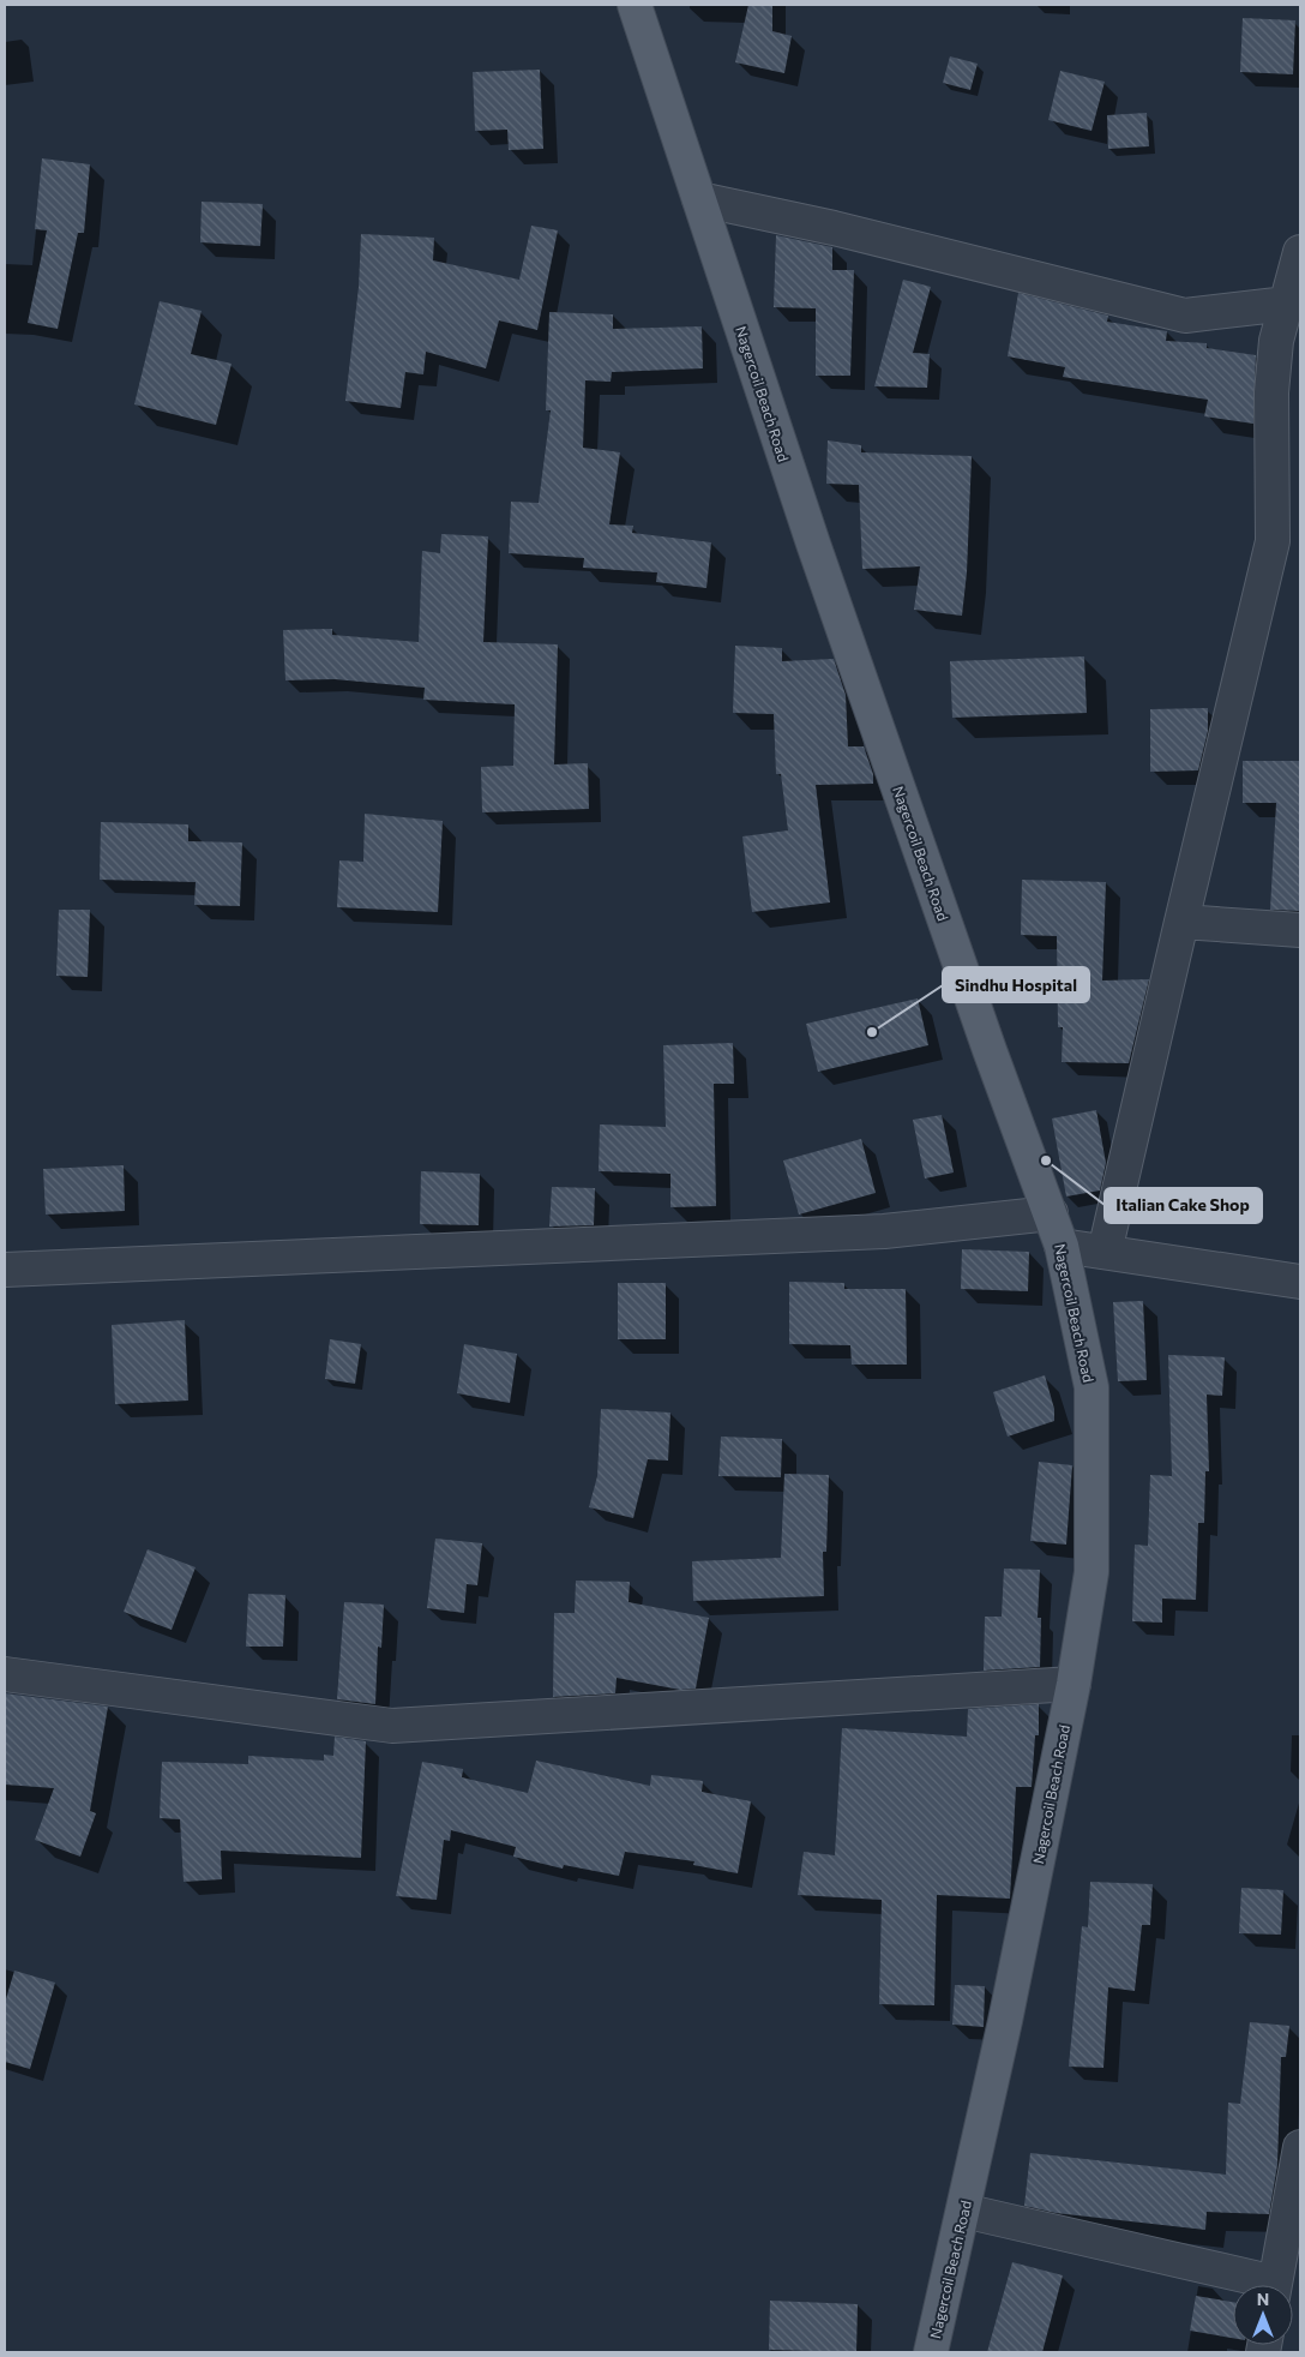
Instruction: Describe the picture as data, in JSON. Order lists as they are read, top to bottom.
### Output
{
  "streets": {
    "main road": ["Nagercoil Beach Road"]
  },
  "places": ["Sindhu Hospital", "Italian Cake Shop"],
  "north": "top"
}
